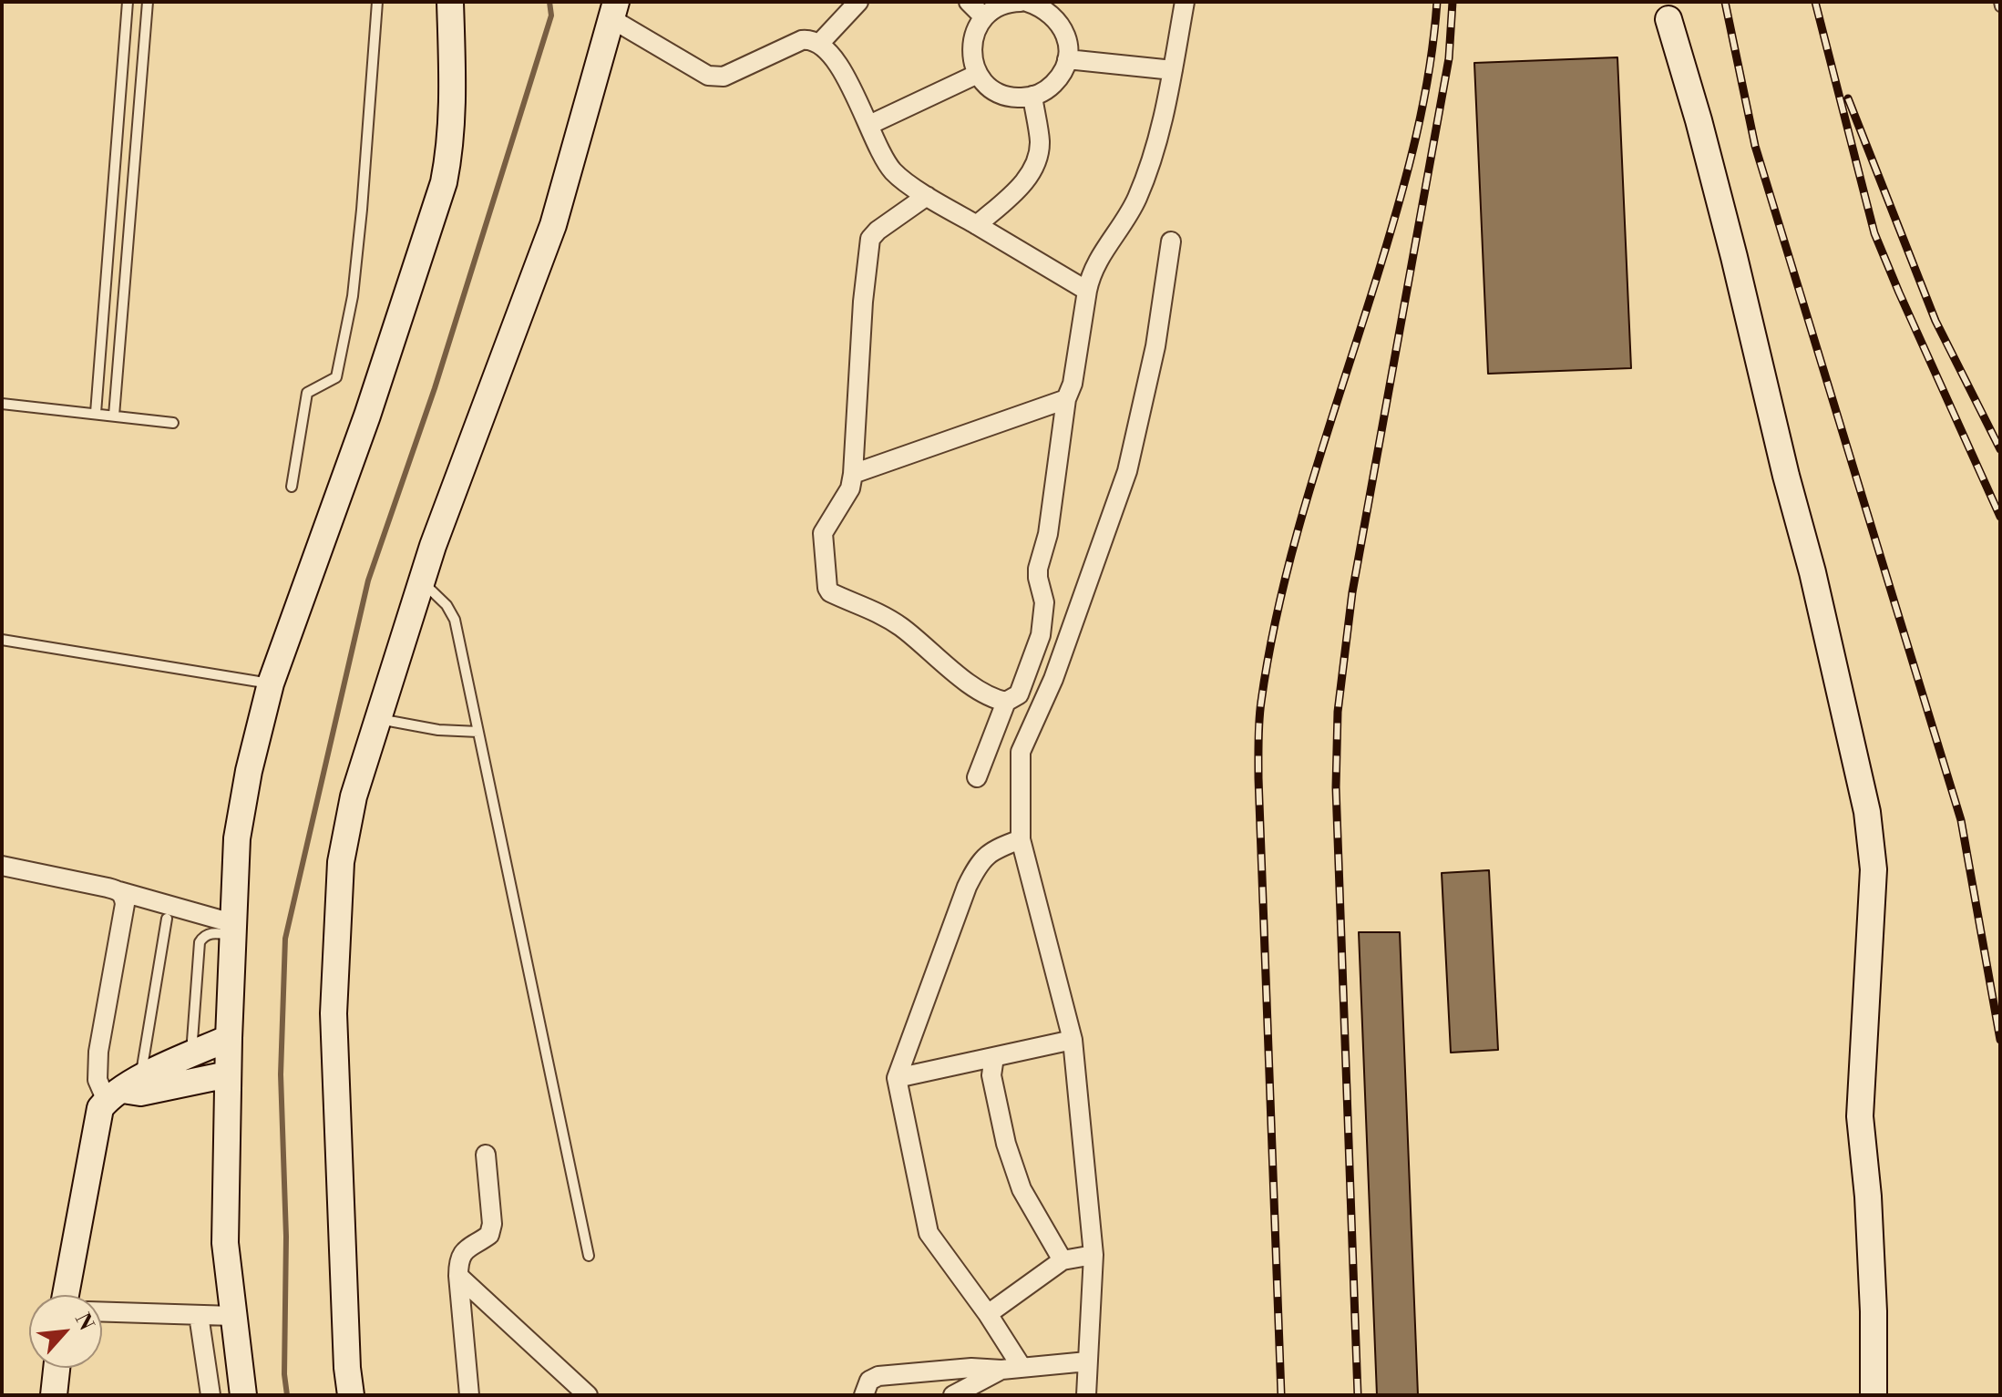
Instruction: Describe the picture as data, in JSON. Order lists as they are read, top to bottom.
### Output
{
  "north": "top right"
}
